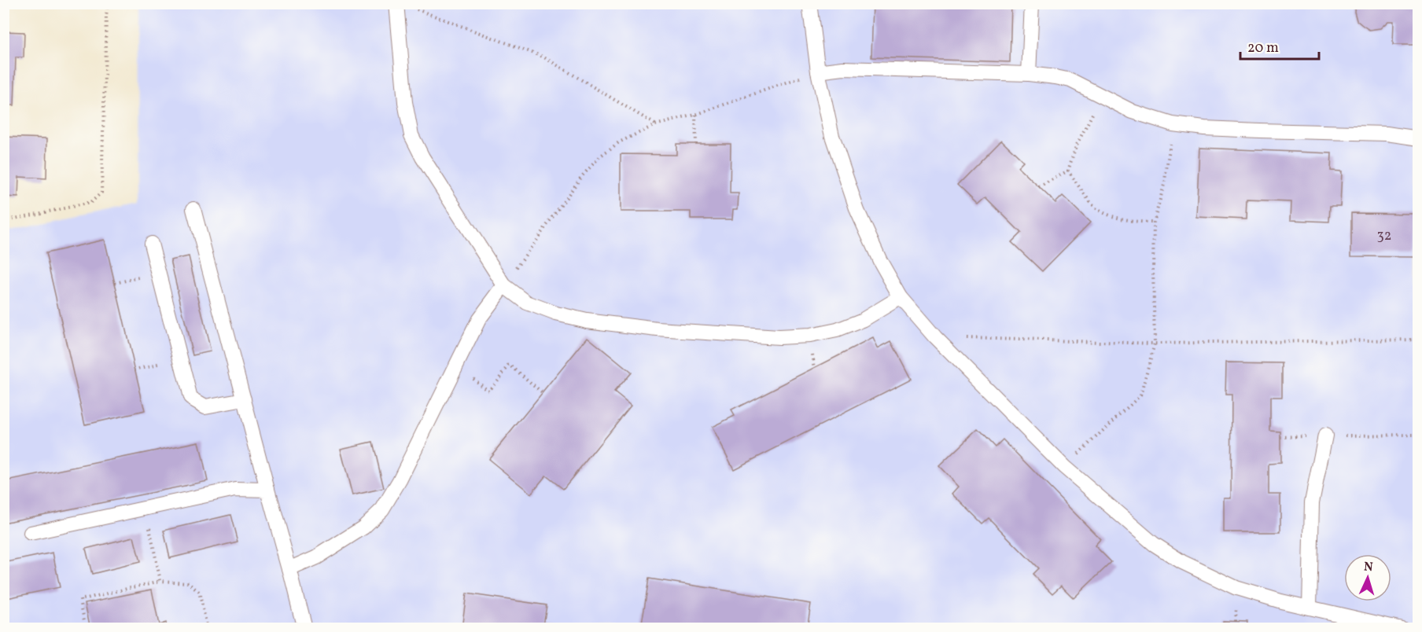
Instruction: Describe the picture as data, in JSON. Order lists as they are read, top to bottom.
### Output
{
  "house_numbers": ["32"],
  "scale_bar": "20 m",
  "north": "top"
}
